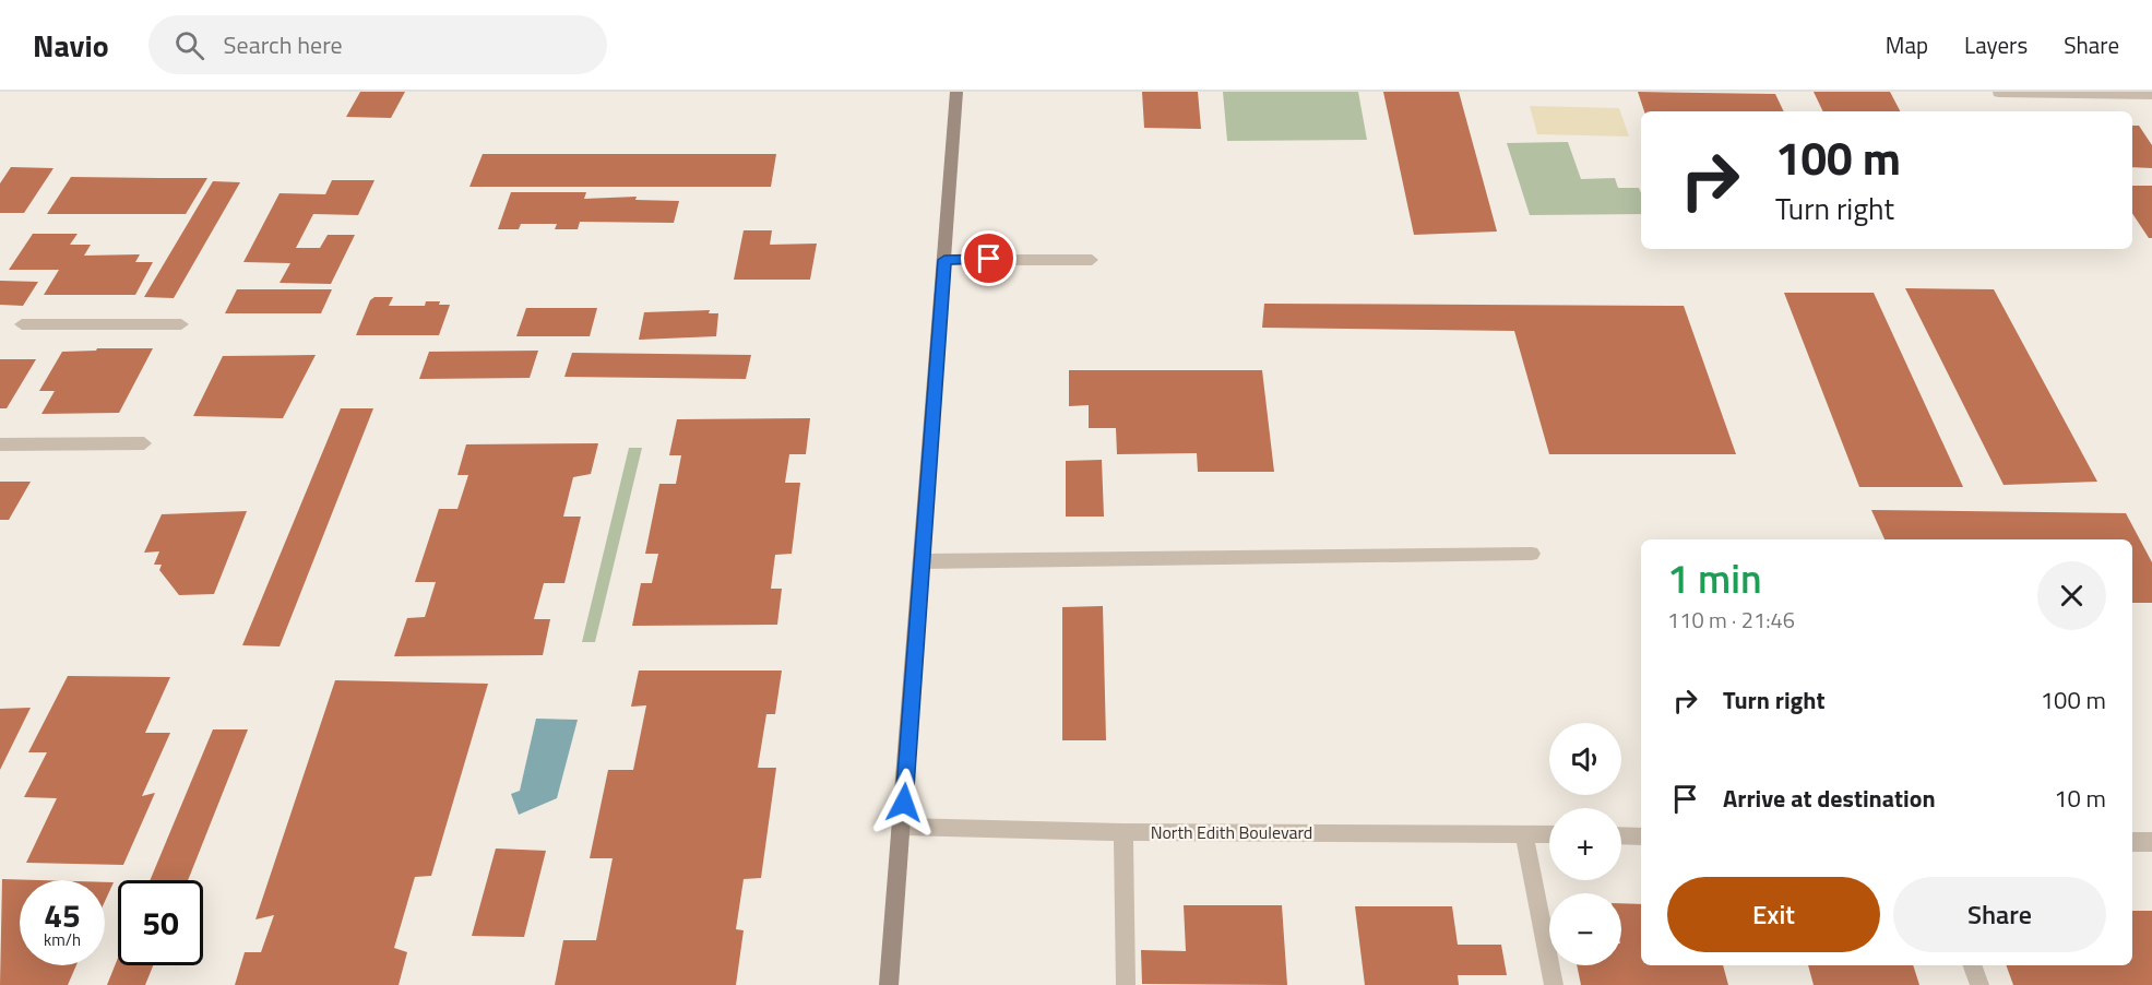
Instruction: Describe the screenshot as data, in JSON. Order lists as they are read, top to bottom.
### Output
{
  "streets": {
    "street": ["North Edith Boulevard"]
  },
  "page": {
    "header": "Navio",
    "search": "Search here",
    "nav": ["Map", "Layers", "Share"],
    "turn": ["100 m", "Turn right"],
    "heading": ["1 min", "110 m · 21:46"],
    "list": [
      {
        "name": "Turn right",
        "value": "100 m"
      },
      {
        "name": "Arrive at destination",
        "value": "10 m"
      }
    ],
    "map_buttons": ["+", "−"],
    "buttons": ["Exit", "Share"],
    "speed": "45 km/h",
    "limit": "50"
  }
}
